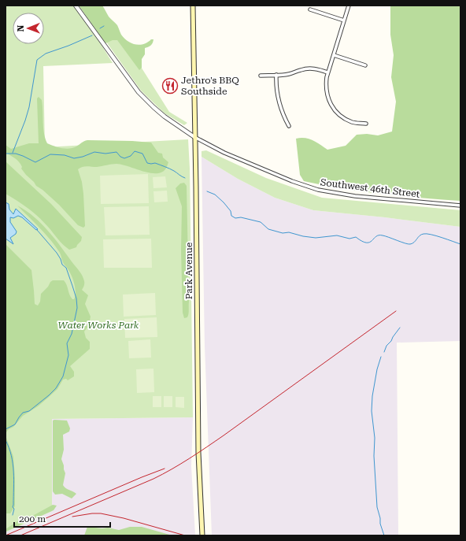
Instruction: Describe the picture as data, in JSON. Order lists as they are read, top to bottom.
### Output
{
  "streets": {
    "main road": ["Park Avenue"],
    "street": ["Southwest 46th Street"]
  },
  "crossings": [
    ["Southwest 46th Street", "Park Avenue"]
  ],
  "parks": ["Water Works Park"],
  "places": {
    "restaurant": ["Jethro's BBQ Southside"]
  },
  "scale_bar": "200 m",
  "north": "left"
}
